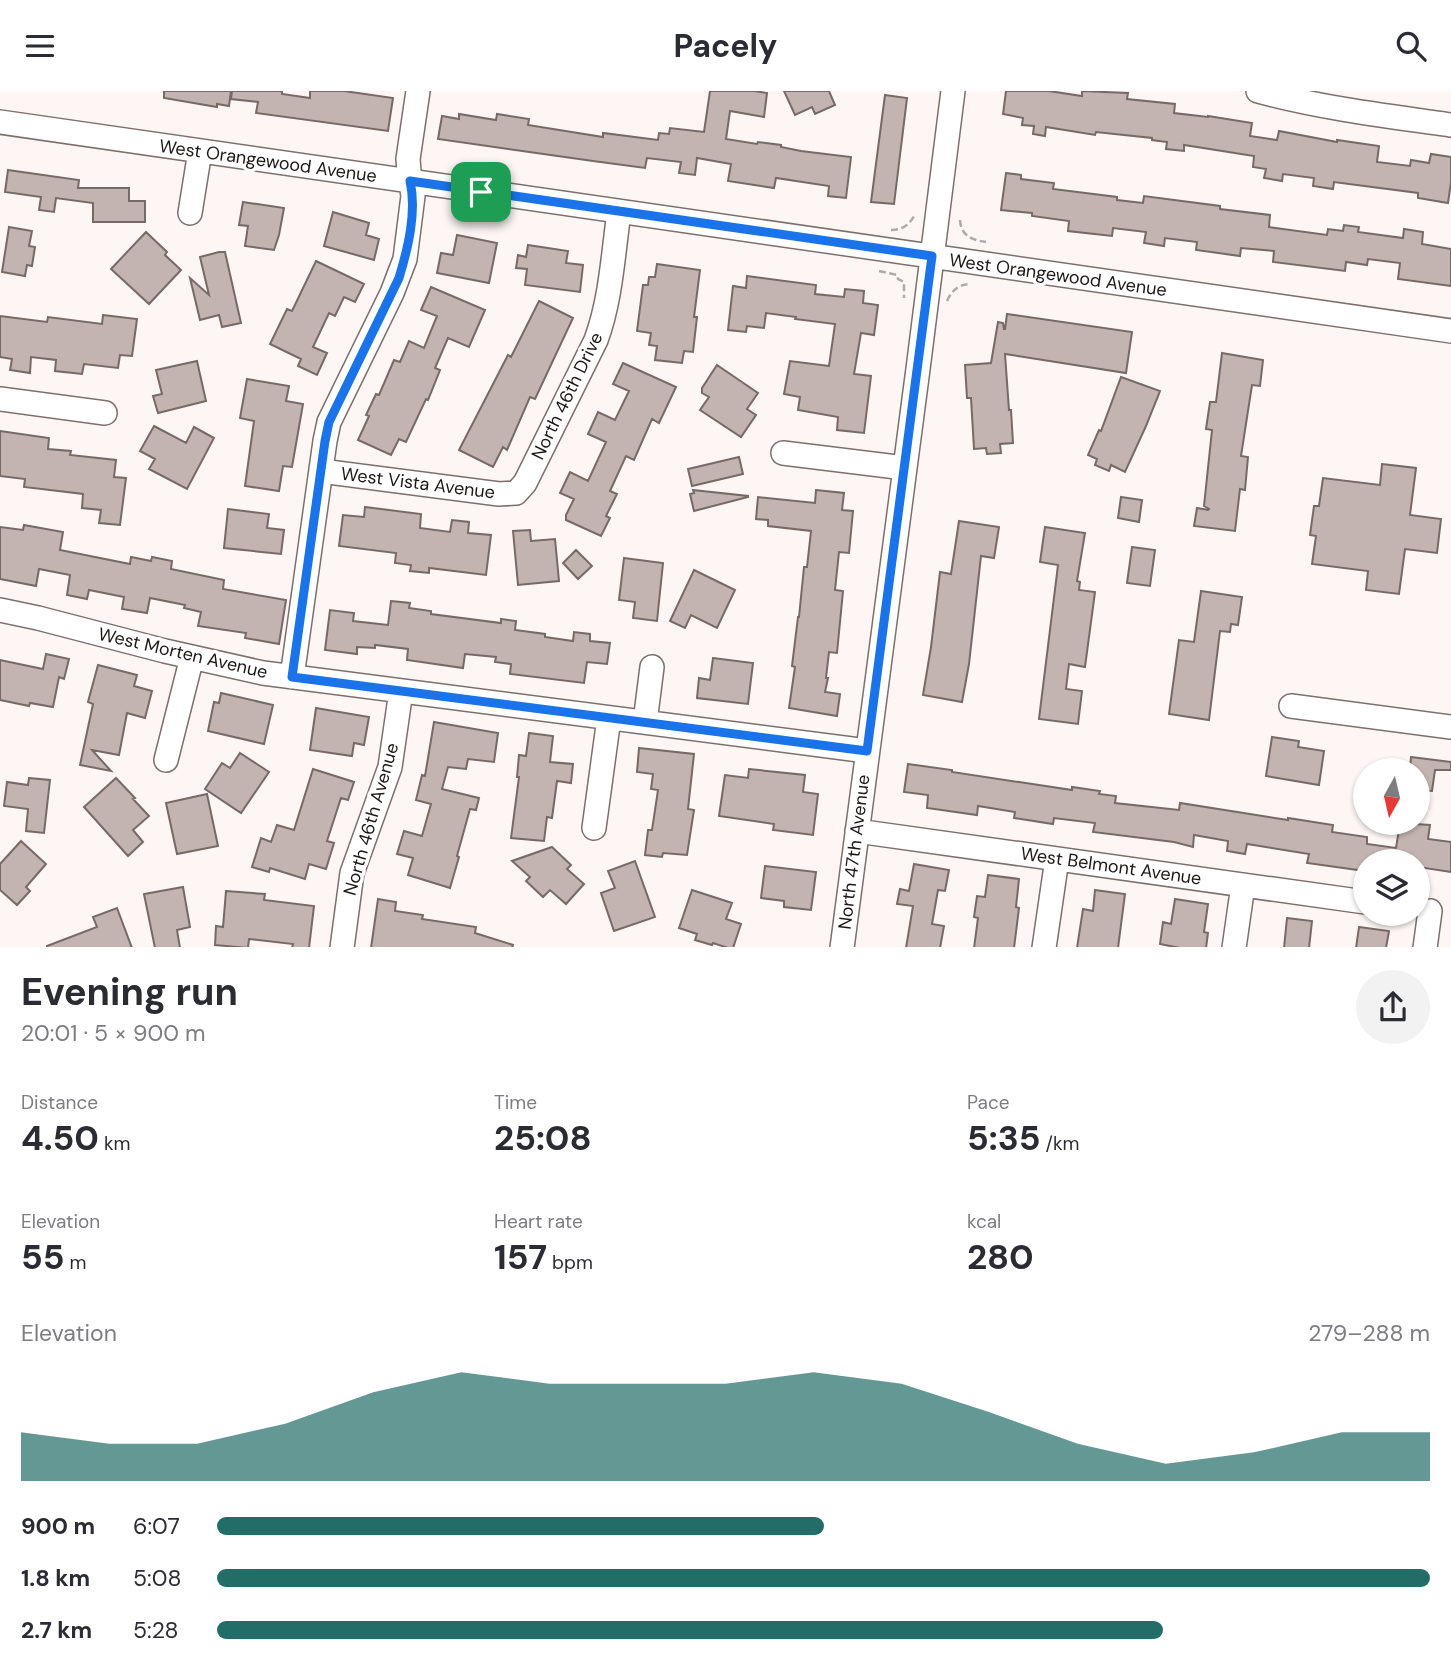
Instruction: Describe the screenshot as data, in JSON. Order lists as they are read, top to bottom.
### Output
{
  "streets": {
    "street": [
      "West Orangewood Avenue",
      "North 46th Drive",
      "West Vista Avenue",
      "West Morten Avenue",
      "North 46th Avenue",
      "North 47th Avenue",
      "West Belmont Avenue"
    ]
  },
  "crossings": [
    ["West Orangewood Avenue", "North 46th Drive"],
    ["West Orangewood Avenue", "North 47th Avenue"],
    ["North 46th Drive", "West Vista Avenue"],
    ["West Morten Avenue", "North 46th Avenue"],
    ["West Morten Avenue", "North 47th Avenue"],
    ["North 47th Avenue", "West Belmont Avenue"]
  ],
  "north": "bottom",
  "page": {
    "header": "Pacely",
    "heading": ["Evening run", "20:01 · 5 × 900 m"],
    "stats": [
      ["Distance", "4.50 km"],
      ["Time", "25:08"],
      ["Pace", "5:35 /km"],
      ["Elevation", "55 m"],
      ["Heart rate", "157 bpm"],
      ["kcal", "280"]
    ],
    "chart": ["Elevation", "279–288 m"],
    "list": [
      {
        "name": "900 m",
        "note": "6:07"
      },
      {
        "name": "1.8 km",
        "note": "5:08"
      },
      {
        "name": "2.7 km",
        "note": "5:28"
      }
    ]
  }
}
